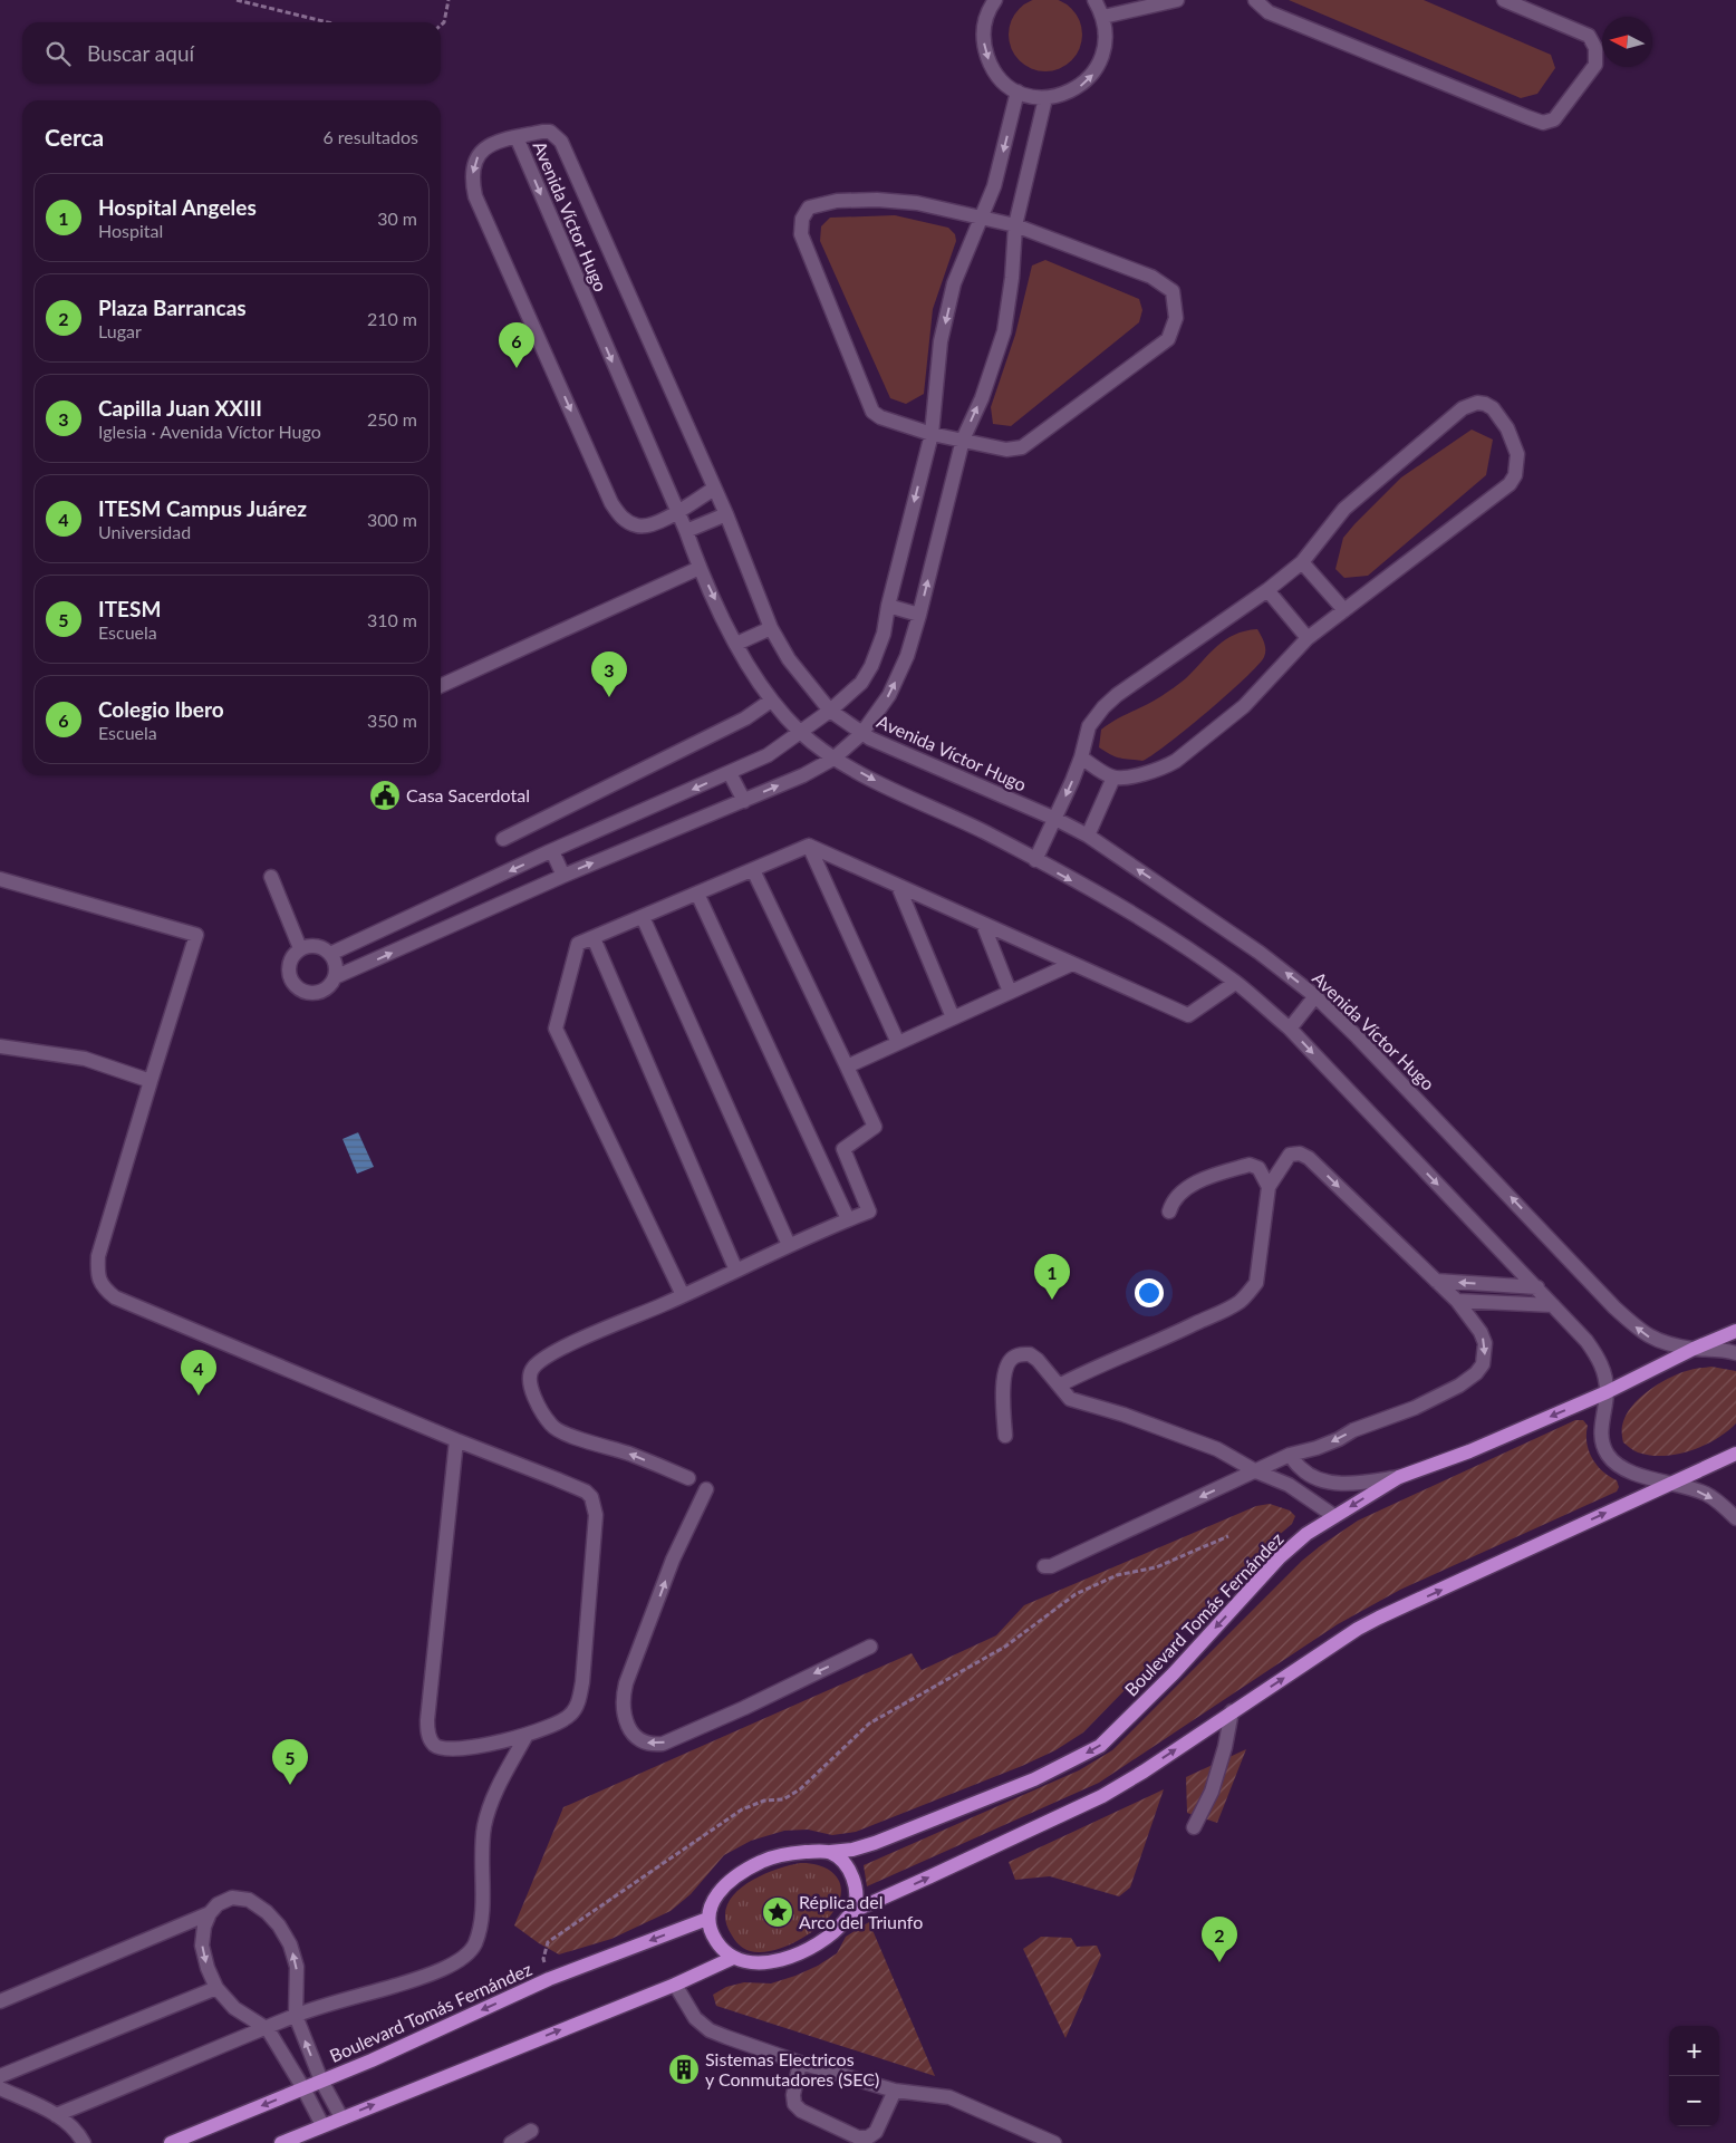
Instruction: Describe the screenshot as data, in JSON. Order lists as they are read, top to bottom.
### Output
{
  "streets": {
    "main road": ["Boulevard Tomás Fernández"],
    "street": ["Avenida Víctor Hugo"]
  },
  "crossings": [
    ["Avenida Víctor Hugo", "Boulevard Tomás Fernández"]
  ],
  "places": {
    "public building": ["Casa Sacerdotal"],
    "place": ["Réplica del Arco del Triunfo"],
    "building": ["Sistemas Electricos y Conmutadores (SEC)"]
  },
  "north": "left",
  "page": {
    "search": "Buscar aquí",
    "heading": ["Cerca", "6 resultados"],
    "list": [
      {
        "mark": "1",
        "name": "Hospital Angeles",
        "note": "Hospital",
        "value": "30 m"
      },
      {
        "mark": "2",
        "name": "Plaza Barrancas",
        "note": "Lugar",
        "value": "210 m"
      },
      {
        "mark": "3",
        "name": "Capilla Juan XXIII",
        "note": "Iglesia · Avenida Víctor Hugo",
        "value": "250 m"
      },
      {
        "mark": "4",
        "name": "ITESM Campus Juárez",
        "note": "Universidad",
        "value": "300 m"
      },
      {
        "mark": "5",
        "name": "ITESM",
        "note": "Escuela",
        "value": "310 m"
      },
      {
        "mark": "6",
        "name": "Colegio Ibero",
        "note": "Escuela",
        "value": "350 m"
      }
    ],
    "pins": [
      "6",
      "3",
      "1",
      "4",
      "5",
      "2"
    ],
    "map_buttons": ["+", "−"]
  }
}
